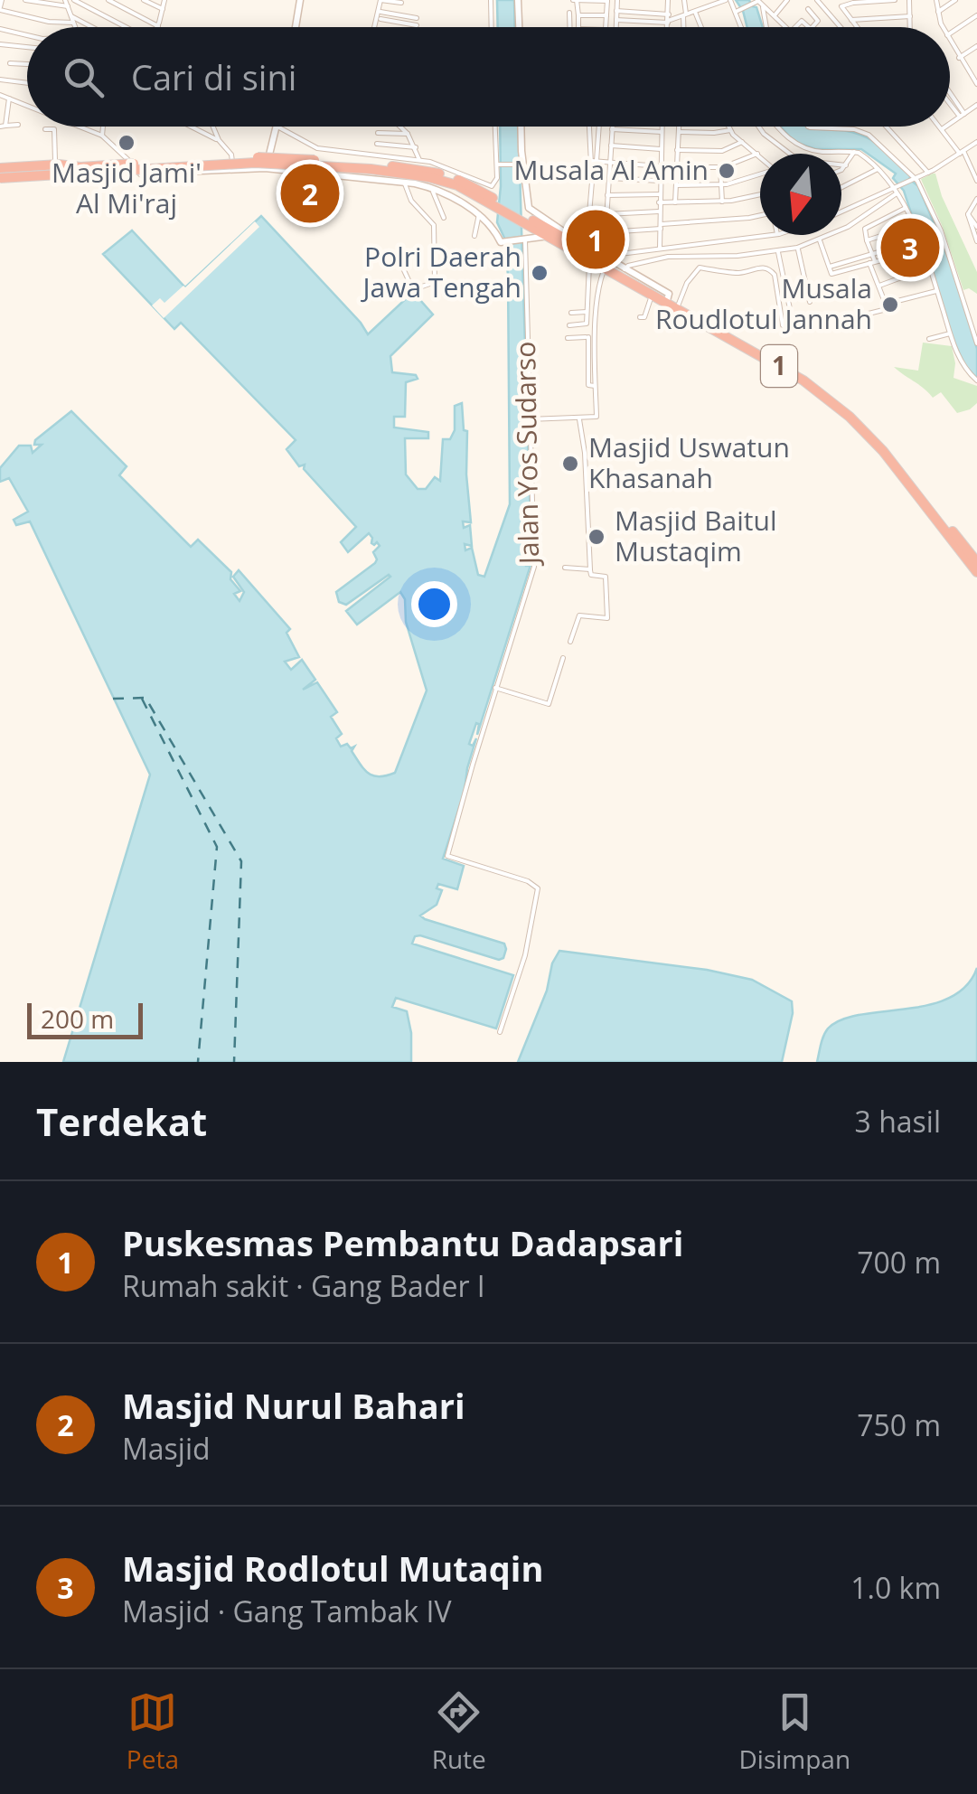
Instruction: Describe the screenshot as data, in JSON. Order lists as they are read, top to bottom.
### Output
{
  "streets": {
    "highway": ["1"],
    "street": ["Jalan Yos Sudarso"]
  },
  "places": [
    "Masjid Jami' Al Mi'raj",
    "Musala Al Amin",
    "Polri Daerah Jawa Tengah",
    "Musala Roudlotul Jannah",
    "Masjid Uswatun Khasanah",
    "Masjid Baitul Mustaqim"
  ],
  "scale_bar": "200 m",
  "north": "bottom",
  "page": {
    "search": "Cari di sini",
    "pins": ["2", "1", "3"],
    "scale": "200 m",
    "heading": ["Terdekat", "3 hasil"],
    "list": [
      {
        "mark": "1",
        "name": "Puskesmas Pembantu Dadapsari",
        "note": "Rumah sakit · Gang Bader I",
        "value": "700 m"
      },
      {
        "mark": "2",
        "name": "Masjid Nurul Bahari",
        "note": "Masjid",
        "value": "750 m"
      },
      {
        "mark": "3",
        "name": "Masjid Rodlotul Mutaqin",
        "note": "Masjid · Gang Tambak IV",
        "value": "1.0 km"
      }
    ],
    "nav": ["Peta", "Rute", "Disimpan"]
  }
}
